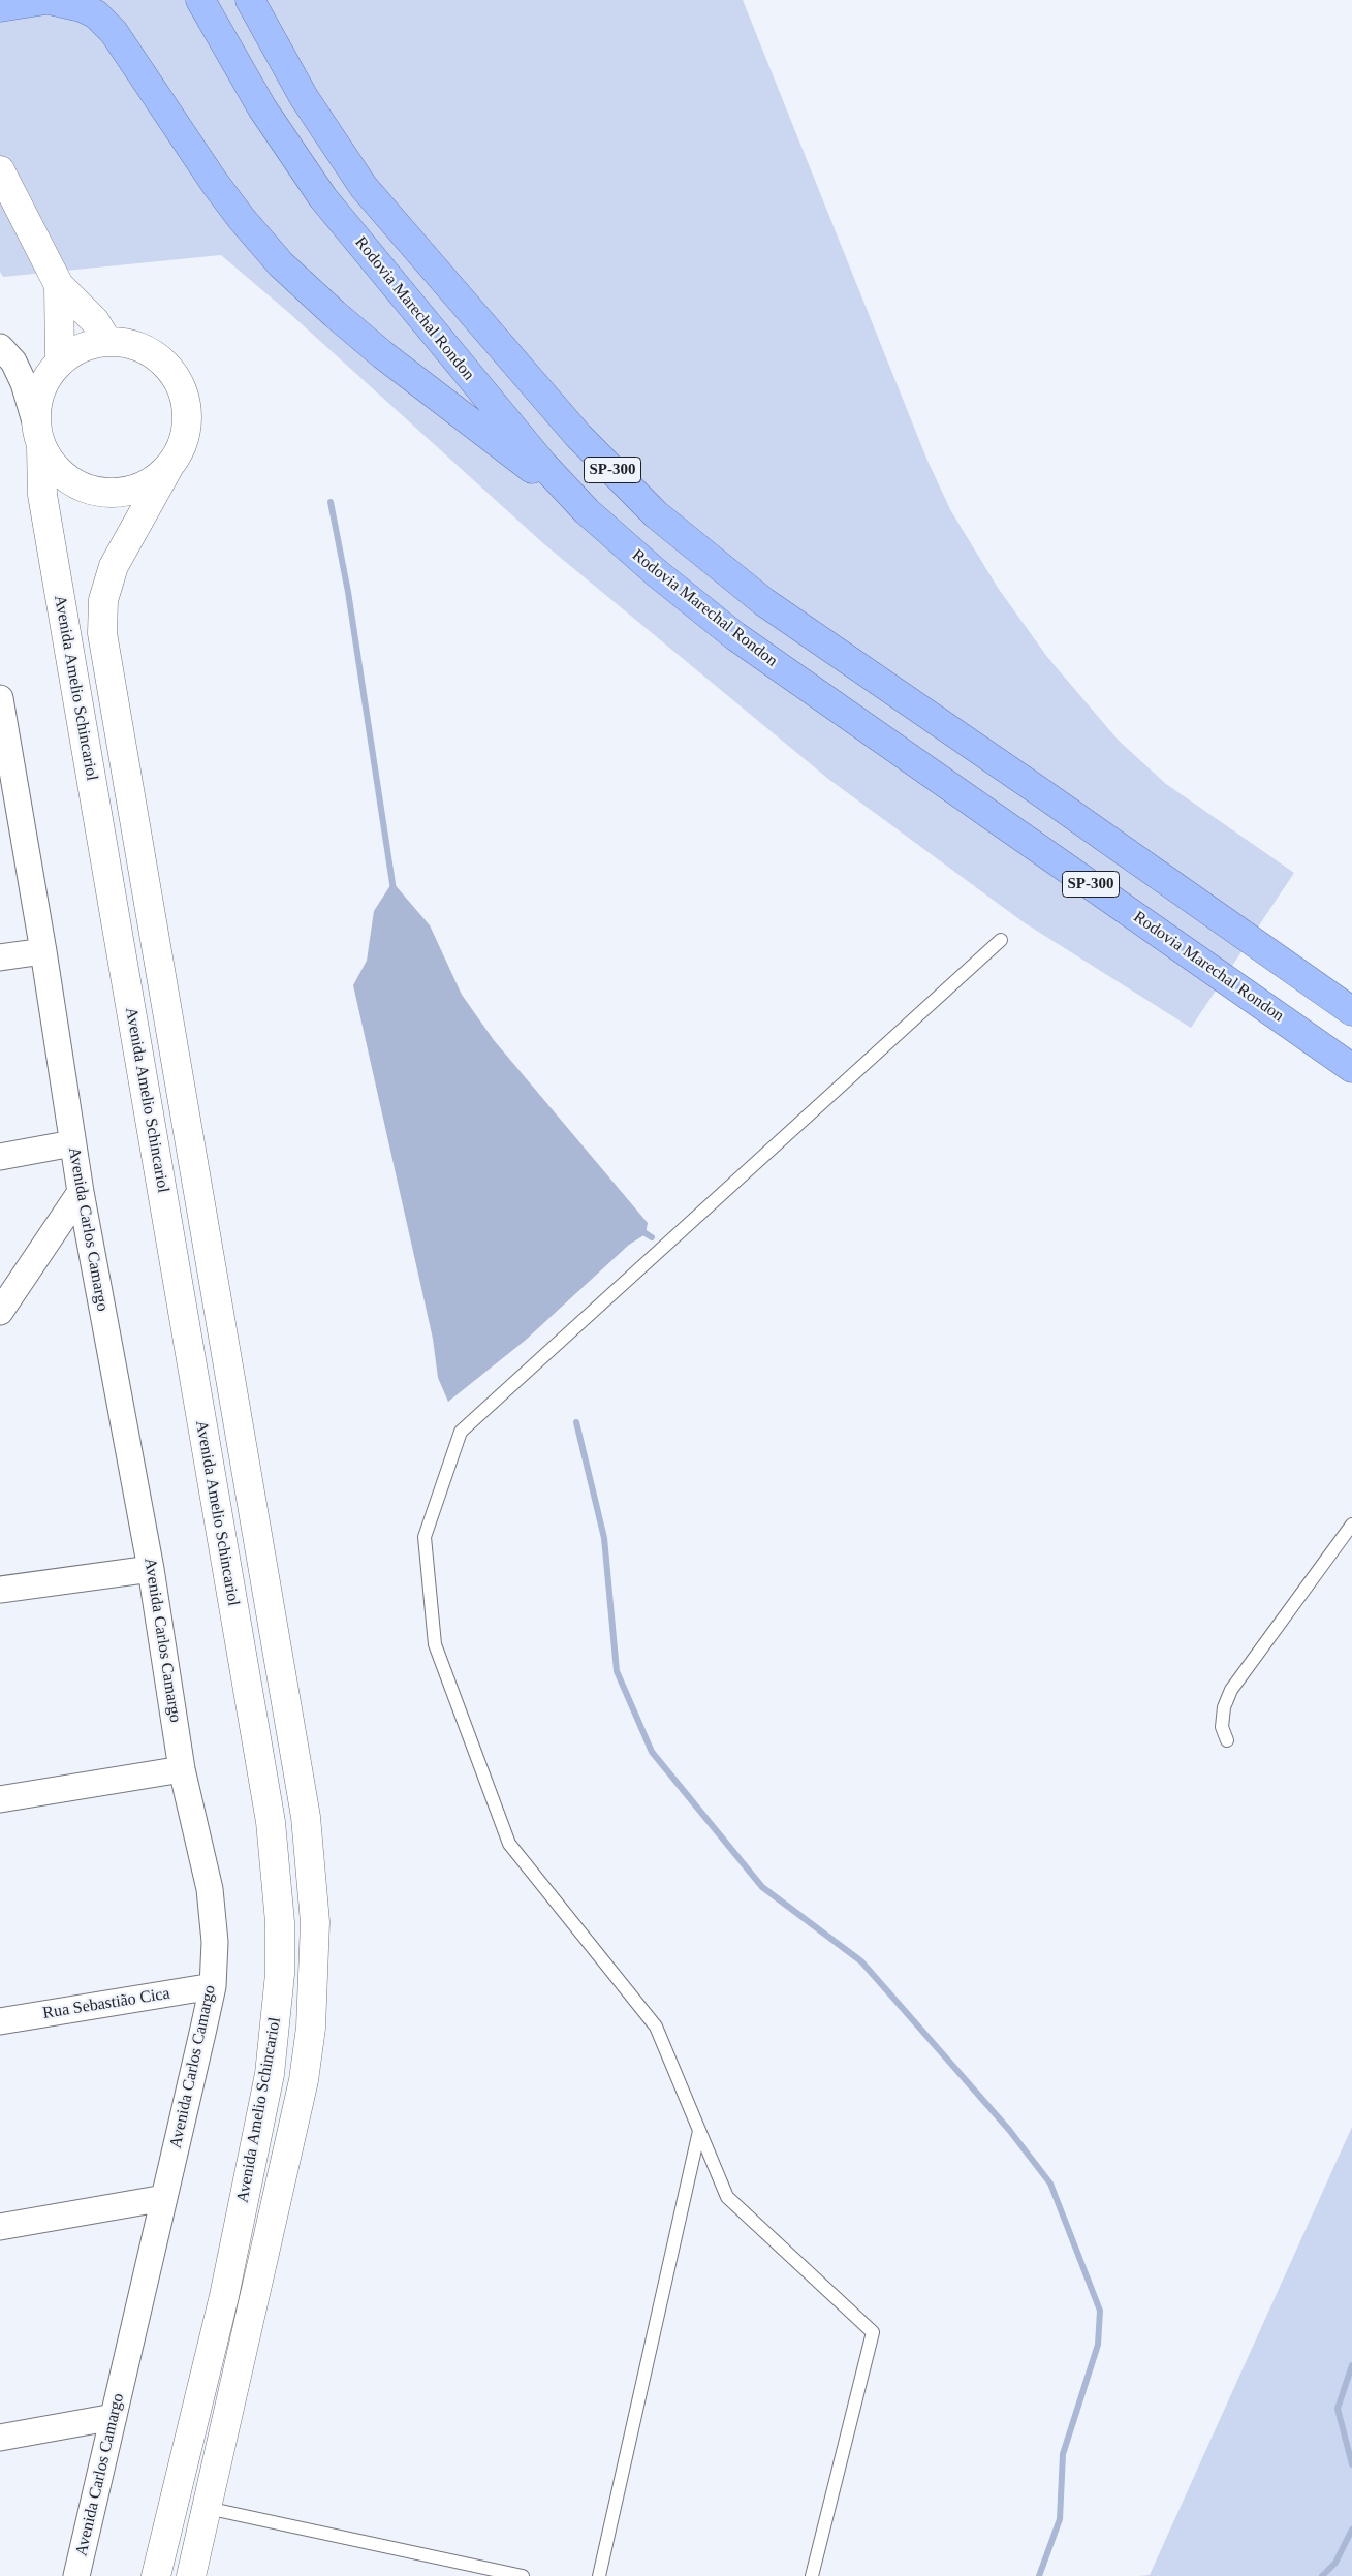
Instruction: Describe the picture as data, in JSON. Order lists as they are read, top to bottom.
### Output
{
  "streets": {
    "highway": ["Rodovia Marechal Rondon", "SP-300"],
    "main road": ["Avenida Amelio Schincariol"],
    "street": ["Avenida Carlos Camargo", "Rua Sebastião Cica"]
  },
  "crossings": [
    ["Avenida Carlos Camargo", "Rua Sebastião Cica"]
  ]
}
